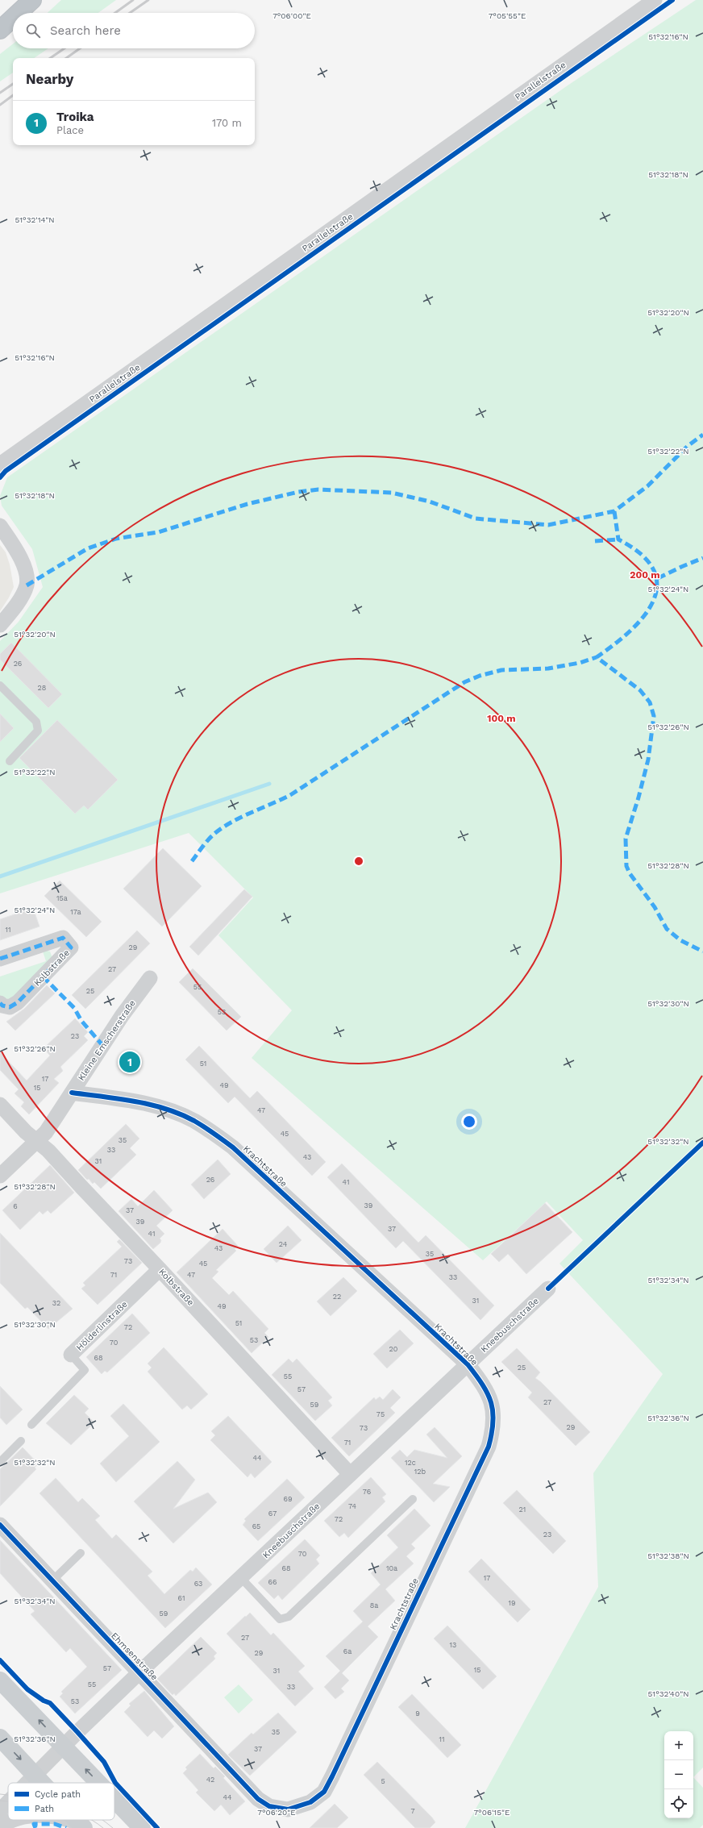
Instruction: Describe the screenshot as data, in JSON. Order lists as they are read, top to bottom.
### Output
{
  "streets": {
    "street": [
      "Parallelstraße",
      "Kolbstraße",
      "Kleine Emscherstraße",
      "Krachtstraße",
      "Kneebuschstraße",
      "Hölderlinstraße",
      "Ehmsenstraße"
    ]
  },
  "crossings": [
    ["Kolbstraße", "Kleine Emscherstraße"],
    ["Kolbstraße", "Kneebuschstraße"],
    ["Kolbstraße", "Hölderlinstraße"],
    ["Kleine Emscherstraße", "Krachtstraße"],
    ["Krachtstraße", "Kneebuschstraße"],
    ["Krachtstraße", "Ehmsenstraße"],
    ["Kneebuschstraße", "Ehmsenstraße"]
  ],
  "house_numbers": [
    "26",
    "28",
    "15a",
    "17a",
    "11",
    "29",
    "27",
    "55",
    "25",
    "53",
    "23",
    "51",
    "17",
    "49",
    "15",
    "47",
    "45",
    "35",
    "33",
    "43",
    "31",
    "26",
    "41",
    "39",
    "6",
    "37",
    "39",
    "37",
    "41",
    "24",
    "43",
    "35",
    "73",
    "45",
    "71",
    "47",
    "33",
    "22",
    "31",
    "32",
    "49",
    "51",
    "72",
    "53",
    "70",
    "20",
    "68",
    "25",
    "55",
    "57",
    "27",
    "59",
    "75",
    "29",
    "73",
    "71",
    "44",
    "12c",
    "12b",
    "76",
    "69",
    "74",
    "21",
    "67",
    "72",
    "65",
    "23",
    "70",
    "68",
    "10a",
    "17",
    "66",
    "63",
    "61",
    "19",
    "8a",
    "59",
    "27",
    "13",
    "6a",
    "29",
    "57",
    "15",
    "31",
    "55",
    "33",
    "53",
    "9",
    "35",
    "11",
    "37",
    "42",
    "5",
    "44",
    "7"
  ],
  "legend": ["Cycle path", "Path"],
  "page": {
    "search": "Search here",
    "heading": "Nearby",
    "list": [
      {
        "mark": "1",
        "name": "Troika",
        "note": "Place",
        "value": "170 m"
      }
    ],
    "pins": "1",
    "map_buttons": ["+", "−"]
  },
  "coordinates": [
    "7°06'00\"E",
    "7°05'55\"E",
    "51°32'16\"N",
    "51°32'18\"N",
    "51°32'14\"N",
    "51°32'20\"N",
    "51°32'22\"N",
    "51°32'24\"N",
    "51°32'26\"N",
    "51°32'28\"N",
    "51°32'30\"N",
    "51°32'32\"N",
    "51°32'34\"N",
    "51°32'36\"N",
    "51°32'38\"N",
    "51°32'40\"N",
    "7°06'20\"E",
    "7°06'15\"E"
  ],
  "rings": ["200 m", "100 m"]
}
